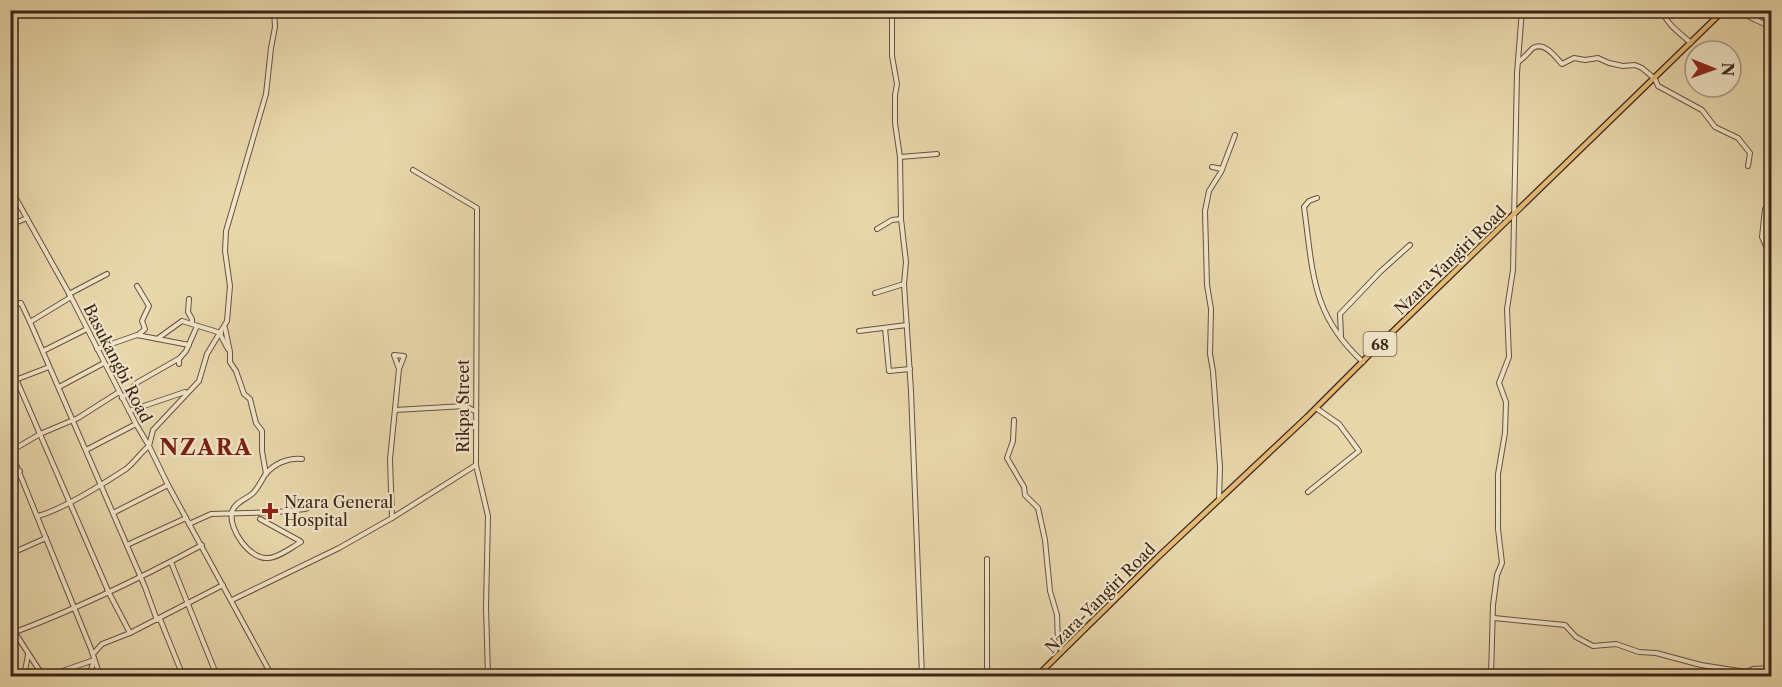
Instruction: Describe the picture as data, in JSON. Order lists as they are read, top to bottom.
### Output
{
  "streets": {
    "main road": ["Nzara-Yangiri Road", "68"],
    "street": ["Basukangbi Road", "Rikpa Street"]
  },
  "districts": ["NZARA"],
  "places": {
    "health": ["Nzara General Hospital"]
  },
  "north": "right"
}
